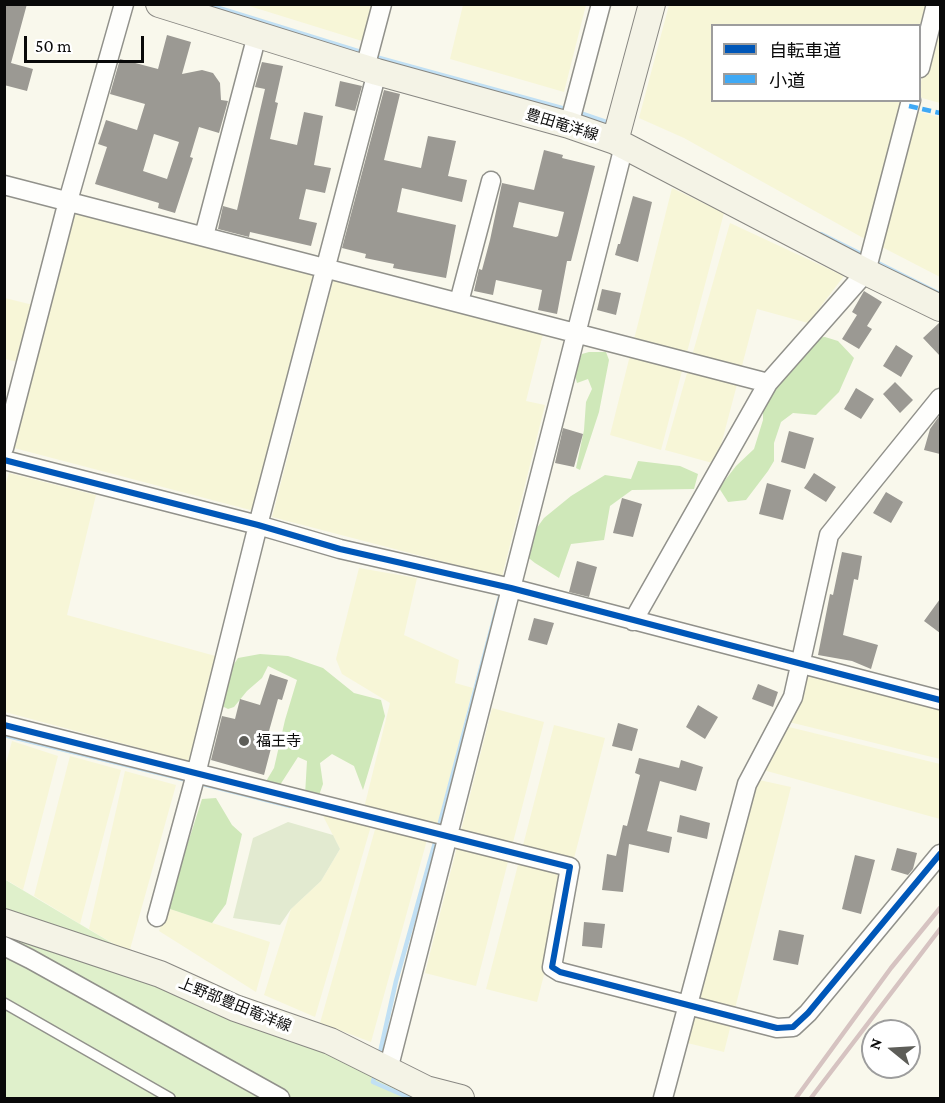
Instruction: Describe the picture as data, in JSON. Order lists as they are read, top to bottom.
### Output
{
  "streets": {
    "main road": ["豊田竜洋線", "上野部豊田竜洋線"]
  },
  "places": ["福王寺"],
  "legend": ["自転車道", "小道"],
  "scale_bar": "50 m",
  "north": "left"
}
